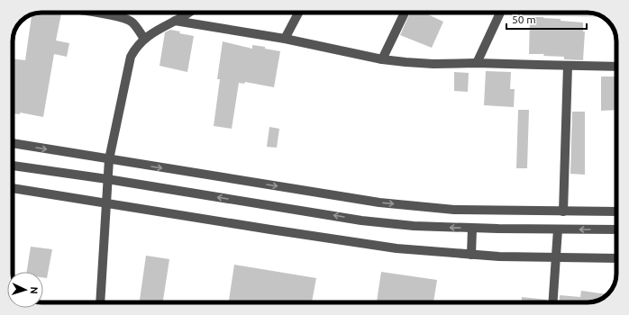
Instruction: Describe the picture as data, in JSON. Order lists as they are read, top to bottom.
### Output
{
  "scale_bar": "50 m",
  "north": "right"
}
